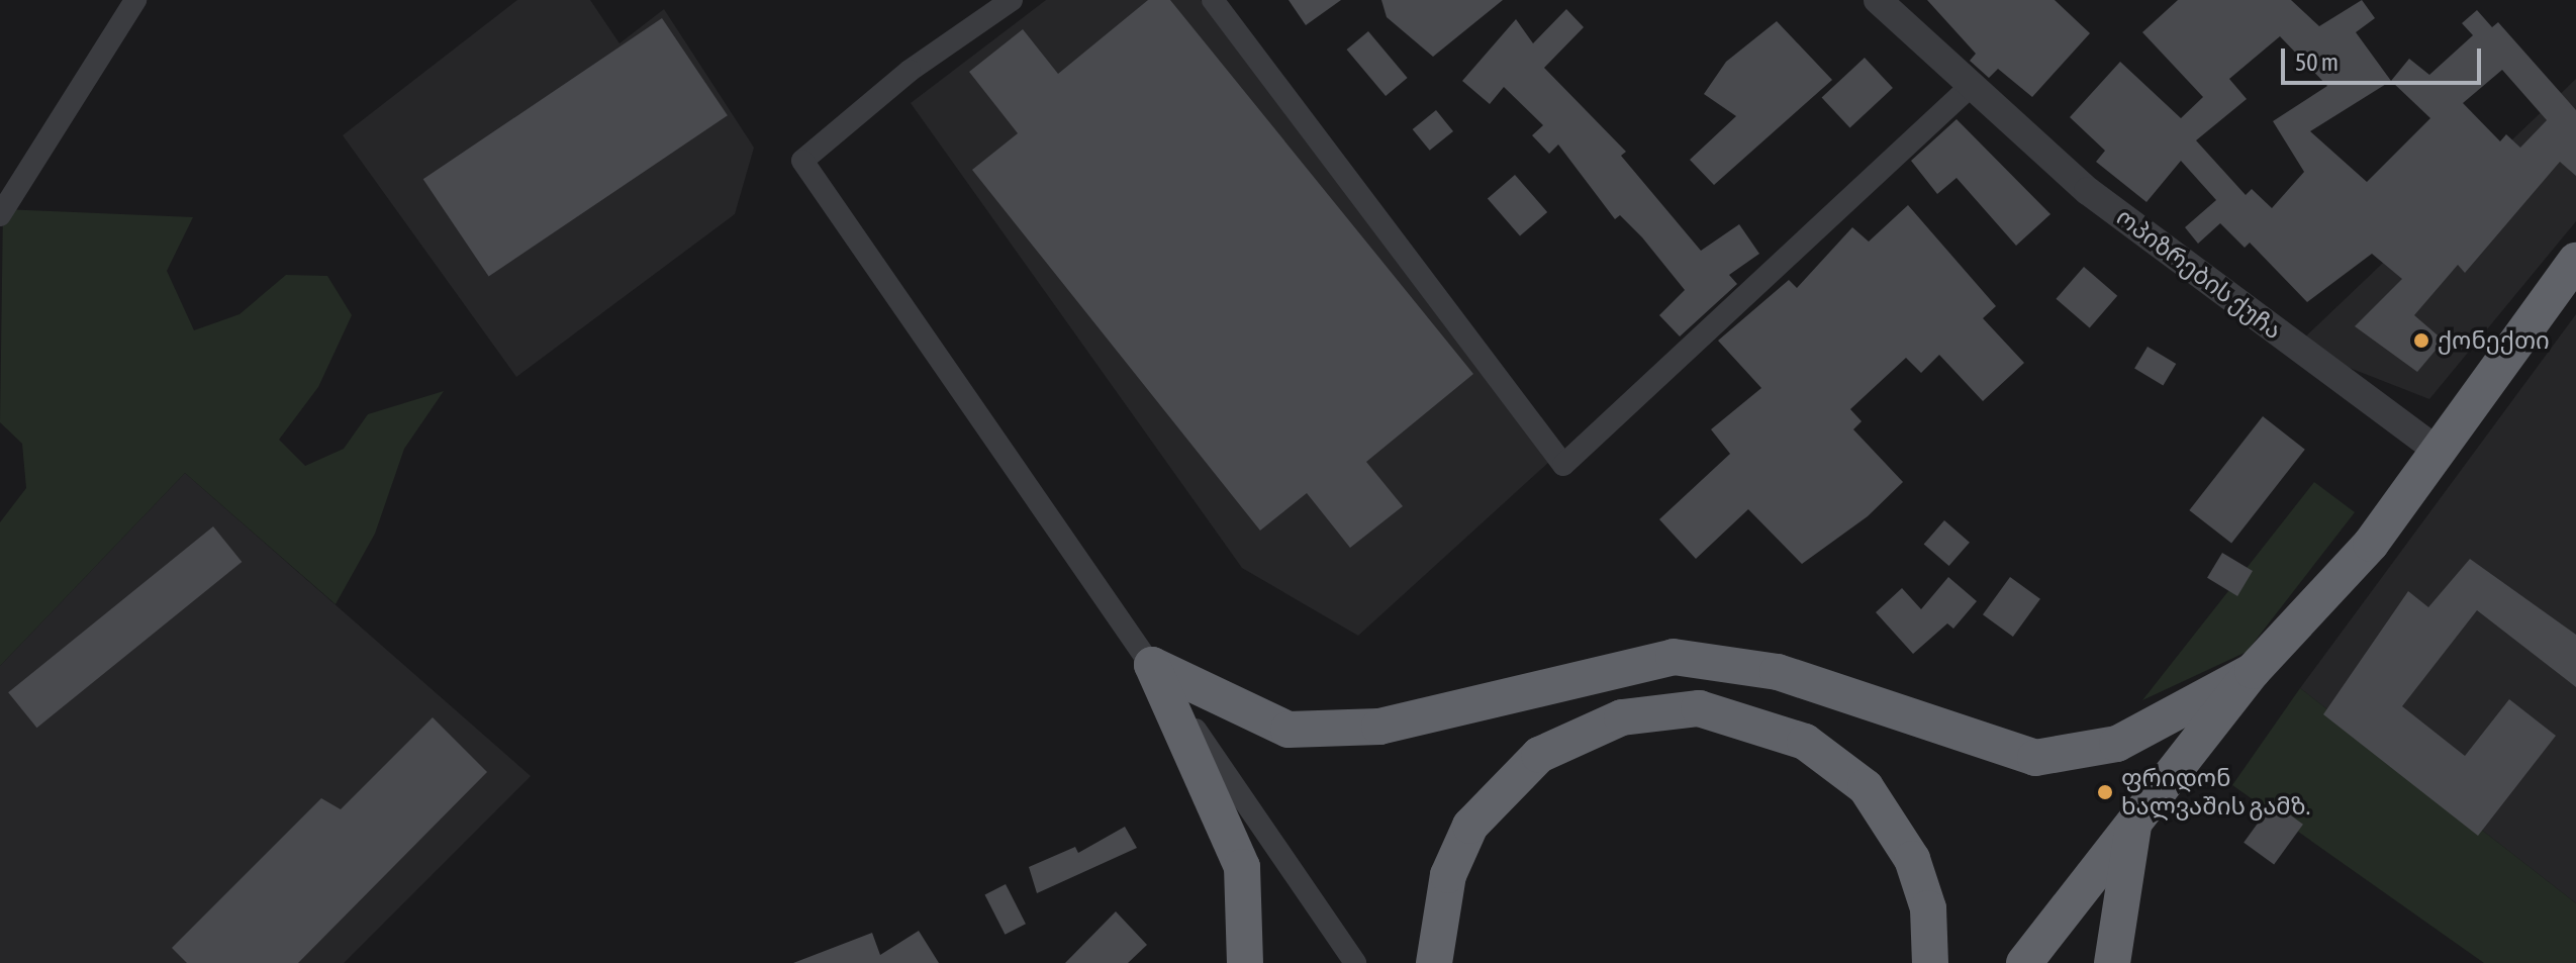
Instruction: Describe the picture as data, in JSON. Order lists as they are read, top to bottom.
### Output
{
  "streets": {
    "street": ["ოპიზრების ქუჩა"]
  },
  "places": ["ქონექთი", "ფრიდონ ხალვაშის გამზ."],
  "scale_bar": "50 m"
}
